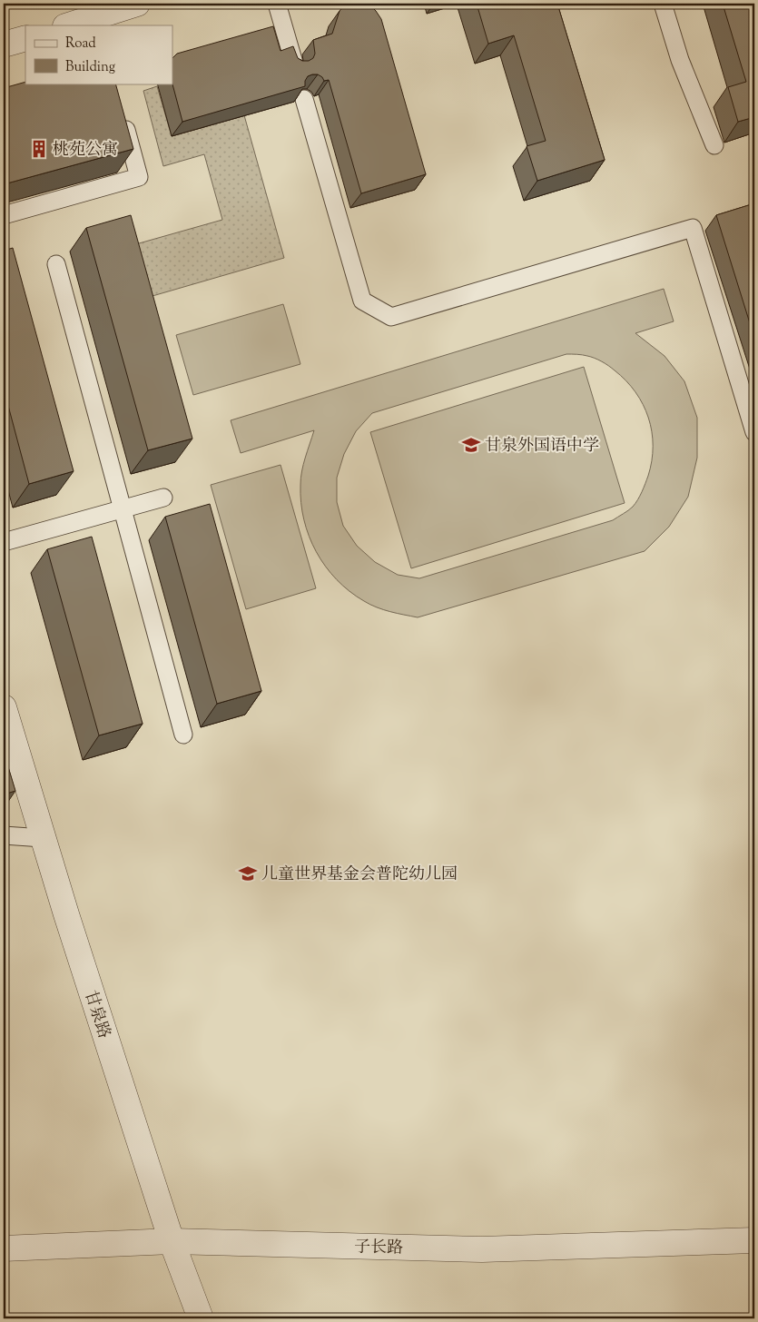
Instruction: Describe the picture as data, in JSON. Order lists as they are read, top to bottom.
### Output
{
  "streets": {
    "street": ["甘泉路", "子长路"]
  },
  "crossings": [
    ["甘泉路", "子长路"]
  ],
  "places": {
    "building": ["桃苑公寓"],
    "school or university": ["甘泉外国语中学", "儿童世界基金会普陀幼儿园"]
  },
  "legend": ["Road", "Building"]
}
